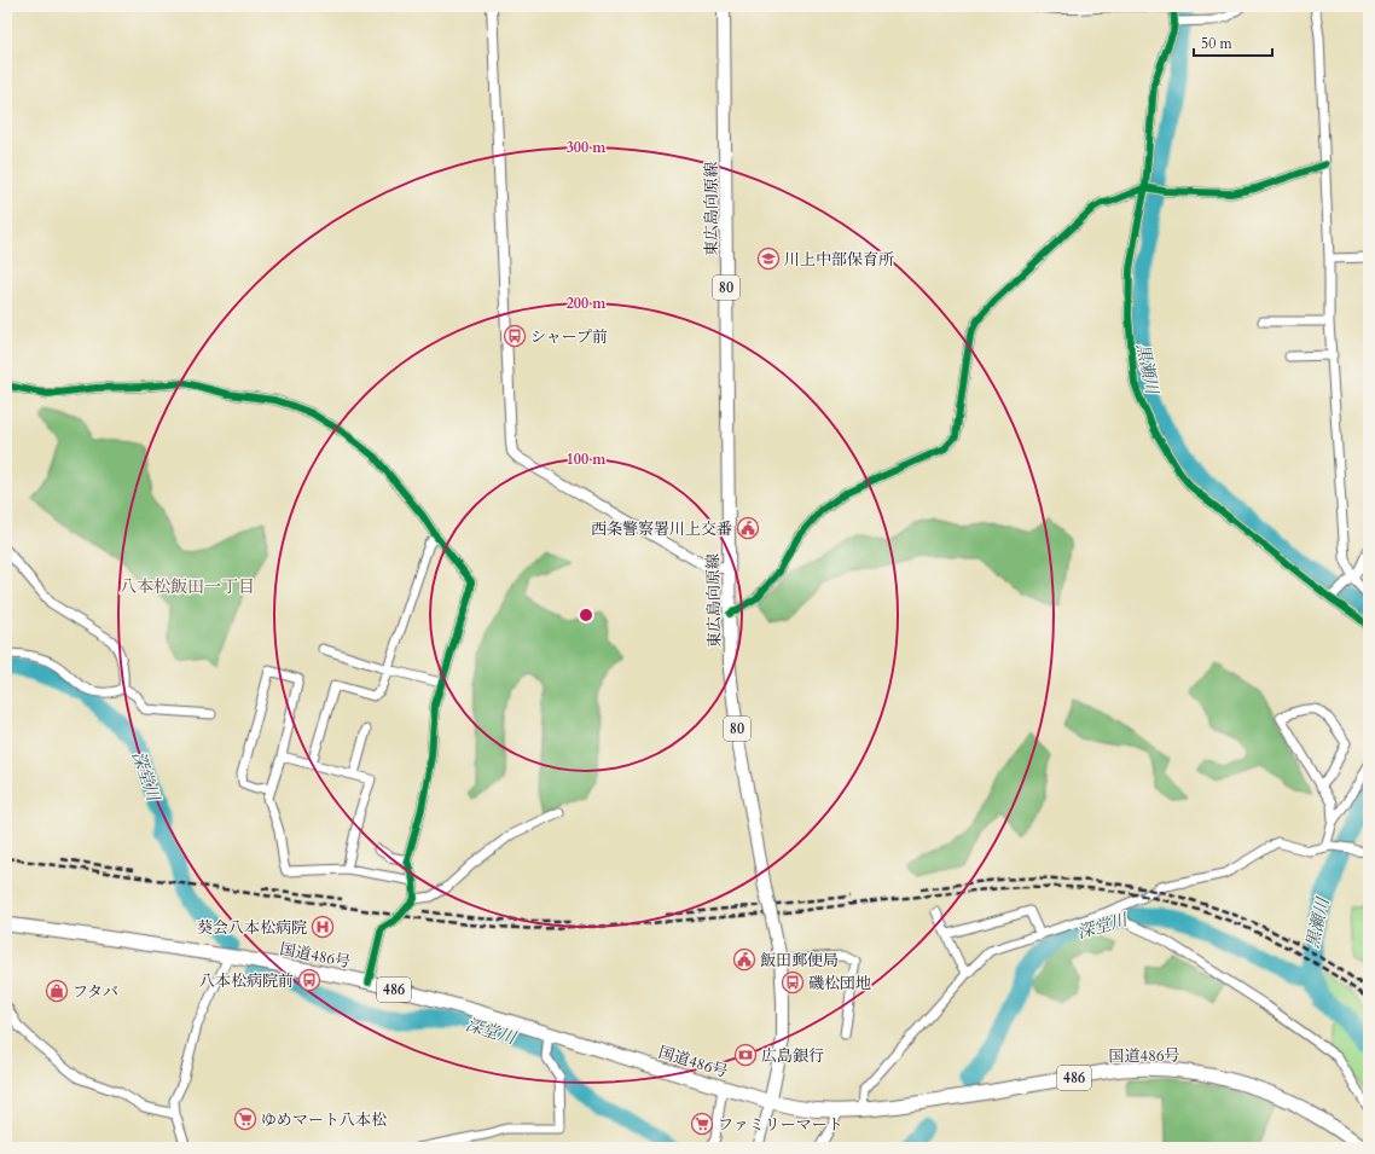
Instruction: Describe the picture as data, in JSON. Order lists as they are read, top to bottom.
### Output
{
  "streets": {
    "highway": ["国道486号", "486"],
    "main road": ["東広島向原線", "80"]
  },
  "crossings": [
    ["東広島向原線", "国道486号"]
  ],
  "districts": ["八本松飯田一丁目"],
  "water": ["黒瀬川", "深堂川"],
  "places": {
    "school or university": ["川上中部保育所"],
    "bus stop": ["シャープ前", "八本松病院前", "磯松団地"],
    "public building": ["西条警察署川上交番", "飯田郵便局"],
    "hospital": ["葵会八本松病院"],
    "shop": ["フタバ"],
    "bank": ["広島銀行"],
    "supermarket": ["ゆめマート八本松", "ファミリーマート"]
  },
  "scale_bar": "50 m",
  "rings": ["300 m", "200 m", "100 m"]
}
